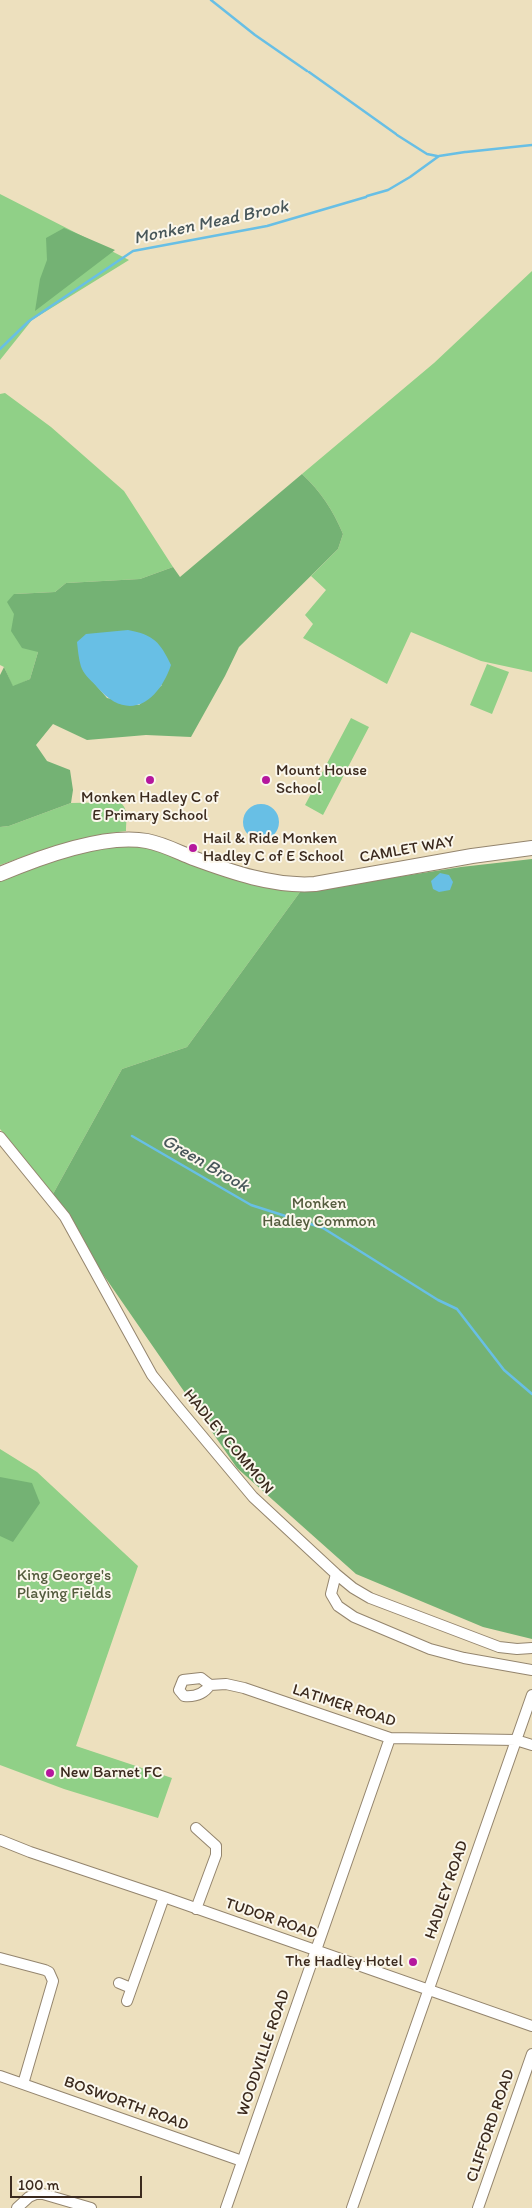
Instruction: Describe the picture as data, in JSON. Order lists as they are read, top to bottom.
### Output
{
  "streets": {
    "street": [
      "CAMLET WAY",
      "HADLEY COMMON",
      "LATIMER ROAD",
      "HADLEY ROAD",
      "TUDOR ROAD",
      "WOODVILLE ROAD",
      "BOSWORTH ROAD",
      "CLIFFORD ROAD"
    ]
  },
  "crossings": [
    ["LATIMER ROAD", "HADLEY ROAD"],
    ["LATIMER ROAD", "WOODVILLE ROAD"],
    ["HADLEY ROAD", "TUDOR ROAD"],
    ["TUDOR ROAD", "WOODVILLE ROAD"],
    ["WOODVILLE ROAD", "BOSWORTH ROAD"]
  ],
  "water": ["Monken Mead Brook", "Green Brook"],
  "parks": ["Monken Hadley Common", "King George's Playing Fields"],
  "places": [
    "Monken Hadley C of E Primary School",
    "Mount House School",
    "Hail & Ride Monken Hadley C of E School",
    "New Barnet FC",
    "The Hadley Hotel"
  ],
  "scale_bar": "100 m"
}
